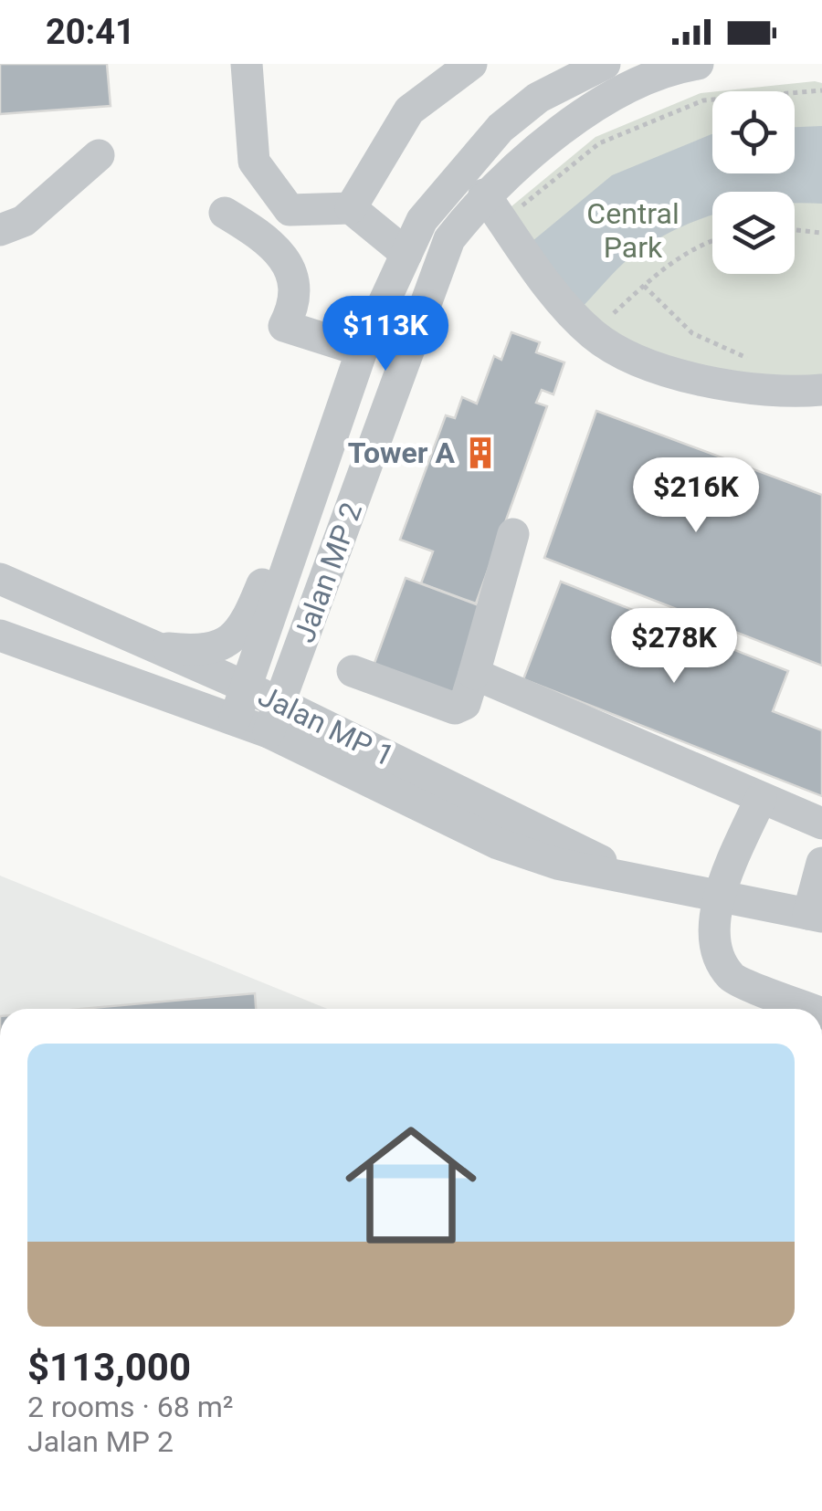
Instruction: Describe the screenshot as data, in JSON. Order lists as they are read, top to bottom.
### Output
{
  "streets": {
    "street": ["Jalan MP 2", "Jalan MP 1"]
  },
  "crossings": [
    ["Jalan MP 2", "Jalan MP 1"]
  ],
  "parks": ["Central Park"],
  "places": {
    "building": ["Tower A"]
  },
  "page": {
    "status": "20:41",
    "price": ["$113K", "$216K", "$278K"],
    "list": [
      {
        "name": "$113,000",
        "note": "2 rooms · 68 m² · Jalan MP 2"
      }
    ]
  }
}
